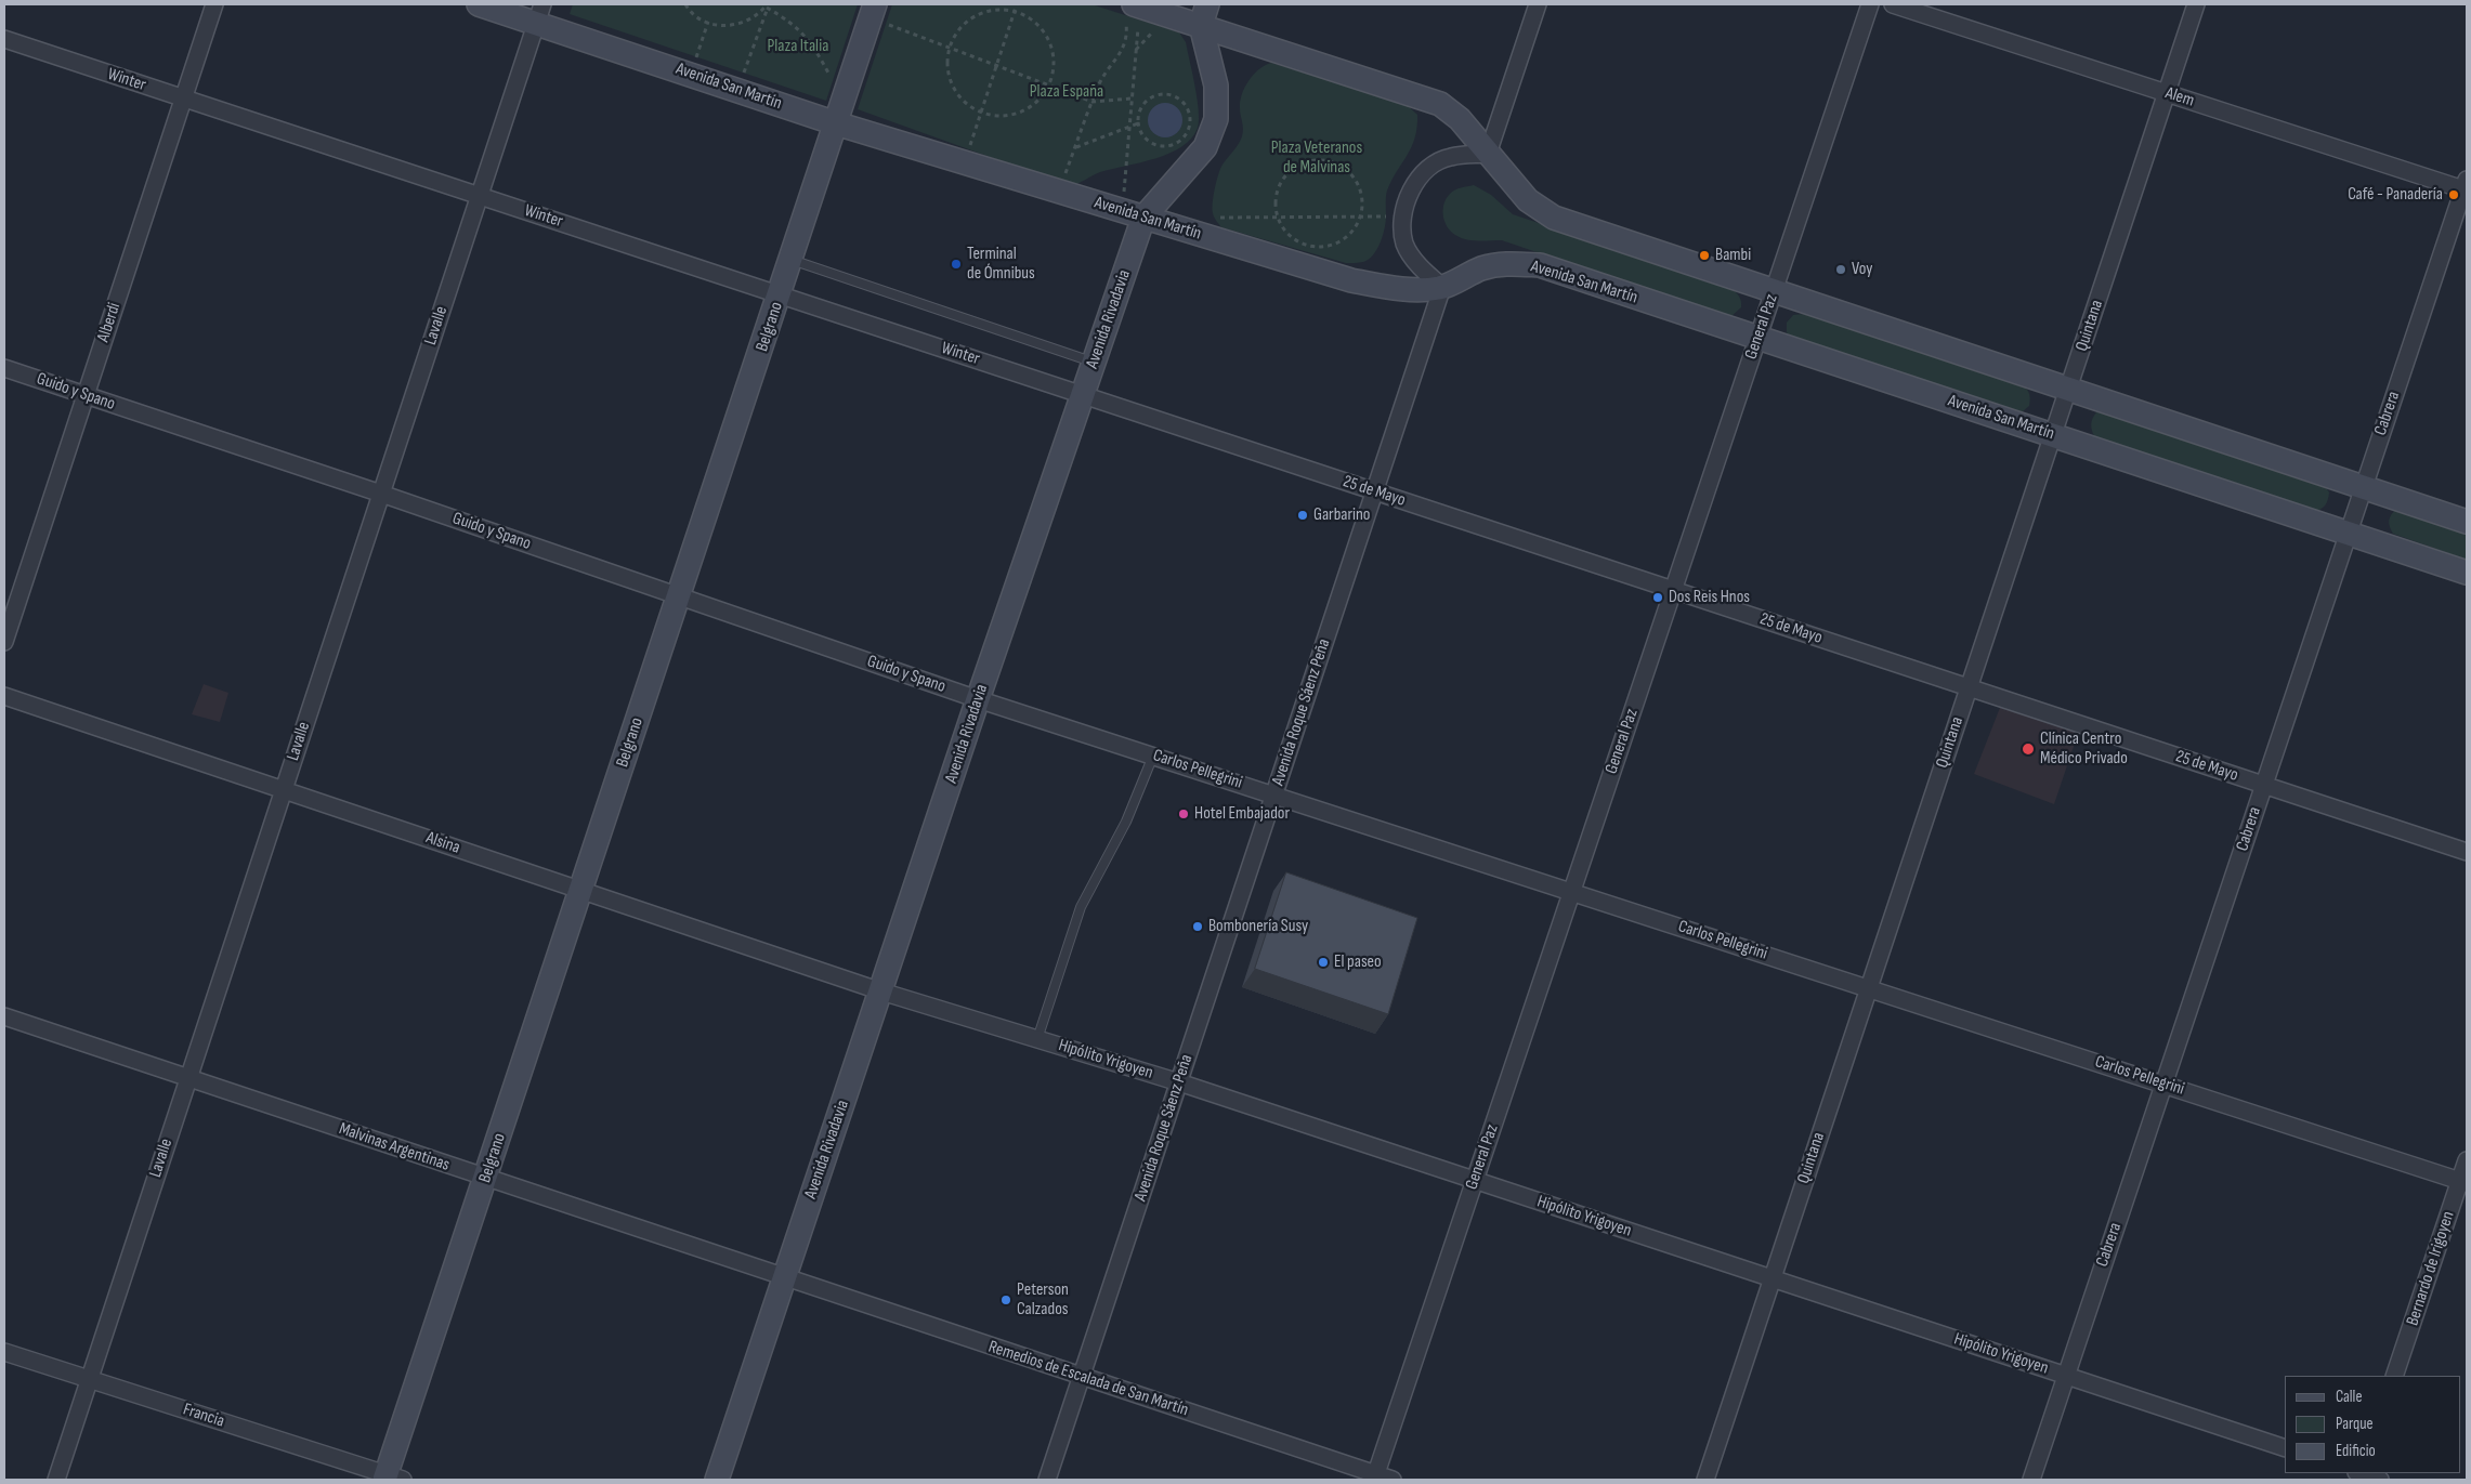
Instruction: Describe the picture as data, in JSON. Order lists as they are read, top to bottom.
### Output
{
  "streets": {
    "main road": ["Avenida San Martín", "Avenida Rivadavia", "Belgrano"],
    "street": [
      "Winter",
      "Alem",
      "Alberdi",
      "Lavalle",
      "Quintana",
      "General Paz",
      "Guido y Spano",
      "Cabrera",
      "25 de Mayo",
      "Avenida Roque Sáenz Peña",
      "Carlos Pellegrini",
      "Alsina",
      "Hipólito Yrigoyen",
      "Malvinas Argentinas",
      "Bernardo de Irigoyen",
      "Remedios de Escalada de San Martín",
      "Francia"
    ]
  },
  "crossings": [
    ["Winter", "Avenida Rivadavia"],
    ["Winter", "Alberdi"],
    ["Winter", "Lavalle"],
    ["Winter", "Belgrano"],
    ["Winter", "25 de Mayo"],
    ["Avenida San Martín", "Avenida Rivadavia"],
    ["Avenida San Martín", "Lavalle"],
    ["Avenida San Martín", "Quintana"],
    ["Avenida San Martín", "Belgrano"],
    ["Avenida San Martín", "General Paz"],
    ["Avenida San Martín", "Cabrera"],
    ["Avenida San Martín", "Avenida Roque Sáenz Peña"],
    ["Alem", "Quintana"],
    ["Alem", "Cabrera"],
    ["Avenida Rivadavia", "Guido y Spano"],
    ["Avenida Rivadavia", "25 de Mayo"],
    ["Avenida Rivadavia", "Carlos Pellegrini"],
    ["Avenida Rivadavia", "Alsina"],
    ["Avenida Rivadavia", "Hipólito Yrigoyen"],
    ["Avenida Rivadavia", "Malvinas Argentinas"],
    ["Avenida Rivadavia", "Remedios de Escalada de San Martín"],
    ["Alberdi", "Guido y Spano"],
    ["Lavalle", "Guido y Spano"],
    ["Lavalle", "Alsina"],
    ["Lavalle", "Malvinas Argentinas"],
    ["Lavalle", "Francia"],
    ["Quintana", "25 de Mayo"],
    ["Quintana", "Carlos Pellegrini"],
    ["Quintana", "Hipólito Yrigoyen"],
    ["Belgrano", "Guido y Spano"],
    ["Belgrano", "Alsina"],
    ["Belgrano", "Malvinas Argentinas"],
    ["Belgrano", "Francia"],
    ["General Paz", "25 de Mayo"],
    ["General Paz", "Carlos Pellegrini"],
    ["General Paz", "Hipólito Yrigoyen"],
    ["General Paz", "Remedios de Escalada de San Martín"],
    ["Guido y Spano", "Carlos Pellegrini"],
    ["Cabrera", "25 de Mayo"],
    ["Cabrera", "Carlos Pellegrini"],
    ["Cabrera", "Hipólito Yrigoyen"],
    ["25 de Mayo", "Avenida Roque Sáenz Peña"],
    ["Avenida Roque Sáenz Peña", "Carlos Pellegrini"],
    ["Avenida Roque Sáenz Peña", "Hipólito Yrigoyen"],
    ["Avenida Roque Sáenz Peña", "Remedios de Escalada de San Martín"],
    ["Carlos Pellegrini", "Bernardo de Irigoyen"],
    ["Alsina", "Hipólito Yrigoyen"],
    ["Malvinas Argentinas", "Remedios de Escalada de San Martín"]
  ],
  "parks": ["Plaza Italia", "Plaza España", "Plaza Veteranos de Malvinas"],
  "places": [
    "Café - Panadería",
    "Bambi",
    "Terminal de Ómnibus",
    "Voy",
    "Garbarino",
    "Dos Reis Hnos",
    "Clínica Centro Médico Privado",
    "Hotel Embajador",
    "Bombonería Susy",
    "El paseo",
    "Peterson Calzados"
  ],
  "legend": ["Calle", "Parque", "Edificio"]
}
